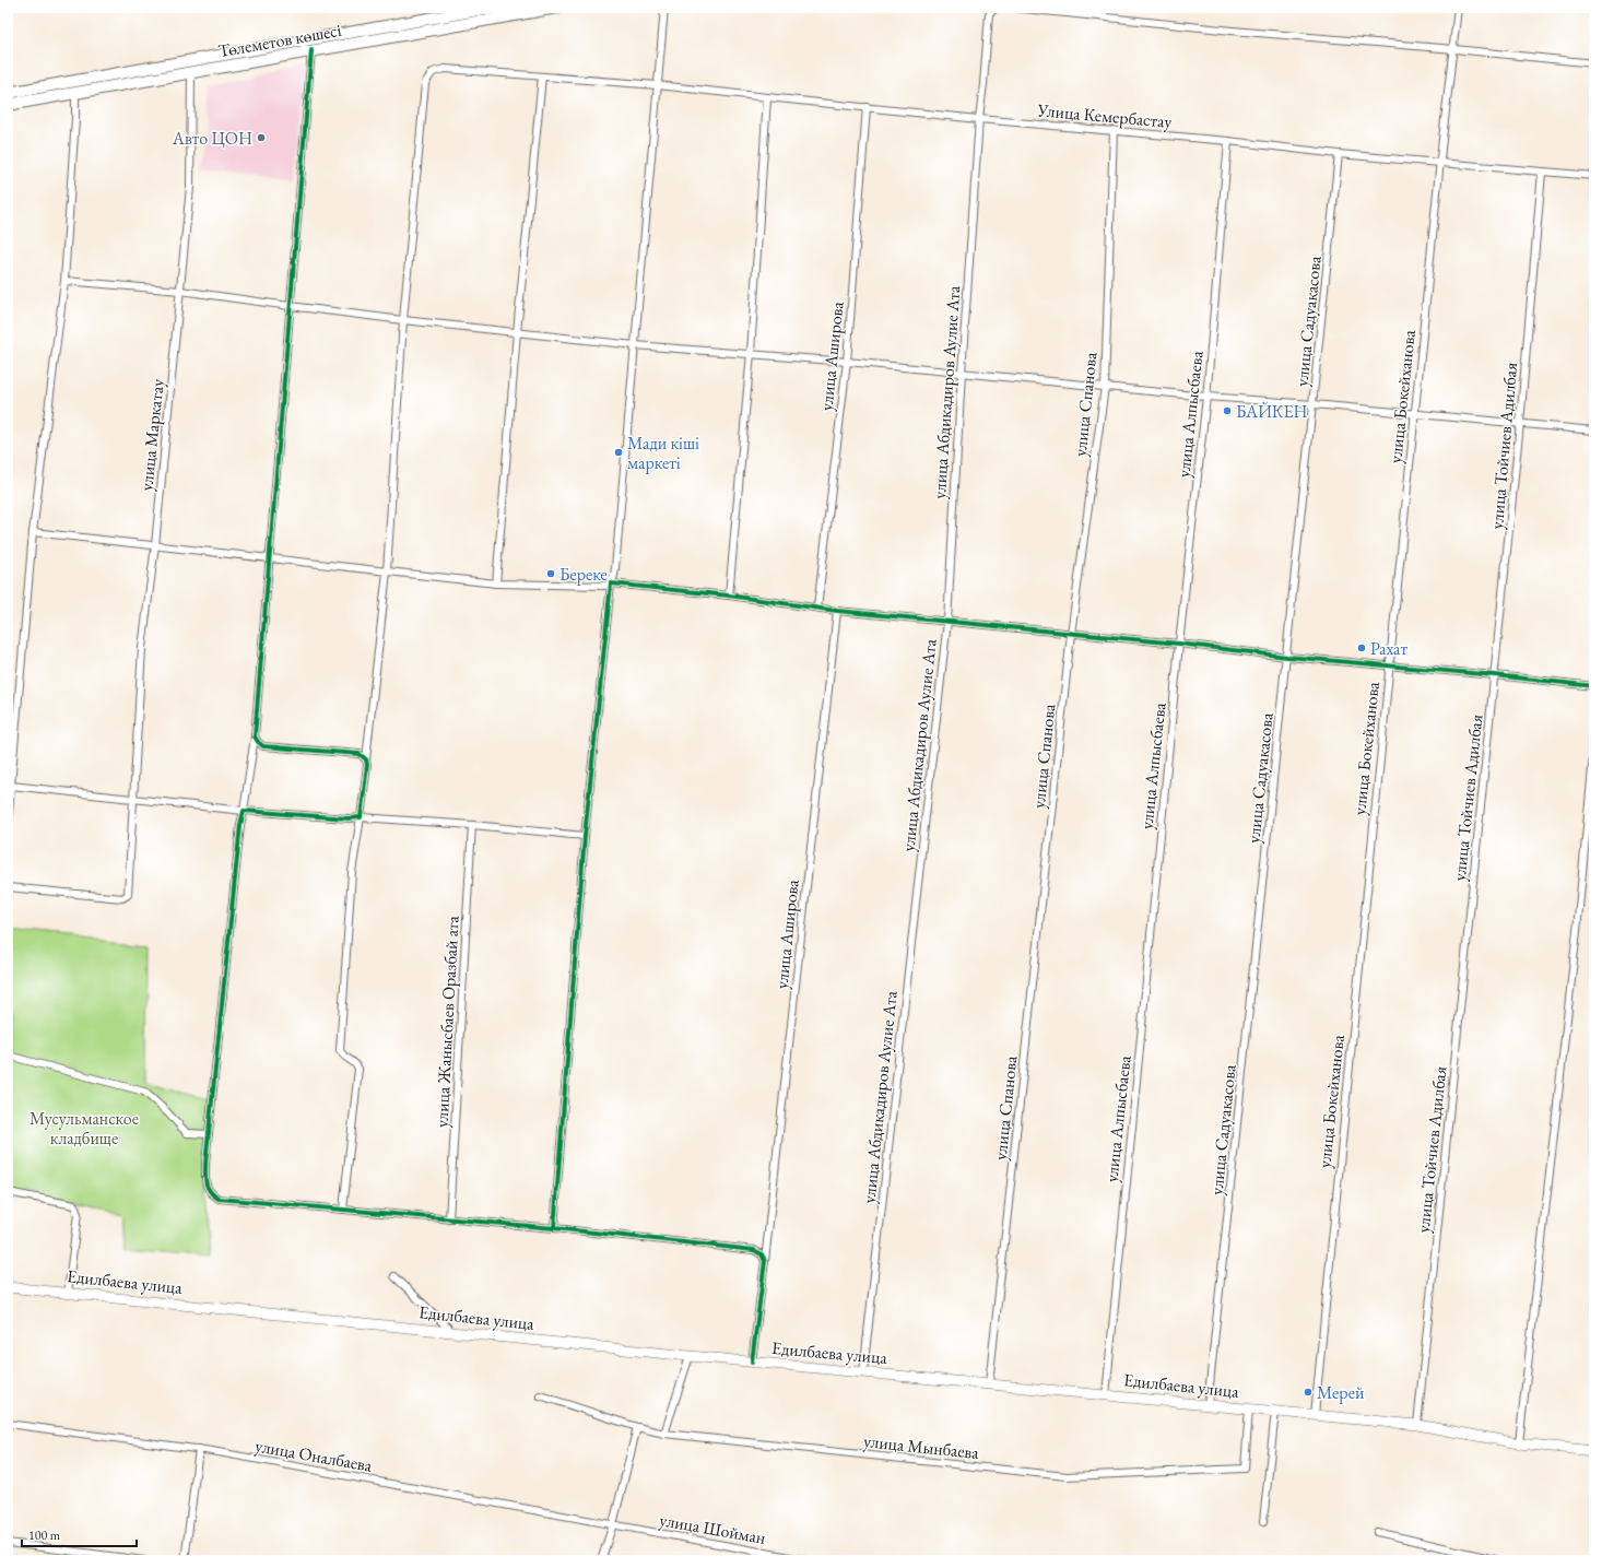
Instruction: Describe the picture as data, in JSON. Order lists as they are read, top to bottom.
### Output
{
  "streets": {
    "main road": ["Төлеметов көшесі"],
    "street": [
      "Улица Кемербастау",
      "улица Садуакасова",
      "улица Аширова",
      "улица Абдикадиров Аулие Ата",
      "улица Бокейханова",
      "улица Спанова",
      "улица Алпысбаева",
      "улица Маркатау",
      "улица Тойчиев Адилбая",
      "улица Жанысбаев Оразбай ата",
      "Едилбаева улица",
      "улица Мынбаева",
      "улица Оналбаева",
      "улица Шойман"
    ]
  },
  "crossings": [
    ["Төлеметов көшесі", "улица Маркатау"],
    ["Улица Кемербастау", "улица Садуакасова"],
    ["Улица Кемербастау", "улица Аширова"],
    ["Улица Кемербастау", "улица Абдикадиров Аулие Ата"],
    ["Улица Кемербастау", "улица Бокейханова"],
    ["Улица Кемербастау", "улица Спанова"],
    ["Улица Кемербастау", "улица Алпысбаева"],
    ["Улица Кемербастау", "улица Тойчиев Адилбая"],
    ["улица Садуакасова", "Едилбаева улица"],
    ["улица Аширова", "Едилбаева улица"],
    ["улица Абдикадиров Аулие Ата", "Едилбаева улица"],
    ["улица Бокейханова", "Едилбаева улица"],
    ["улица Спанова", "Едилбаева улица"],
    ["улица Алпысбаева", "Едилбаева улица"],
    ["улица Тойчиев Адилбая", "Едилбаева улица"],
    ["Едилбаева улица", "улица Мынбаева"],
    ["улица Оналбаева", "улица Шойман"]
  ],
  "parks": ["Мусульманское кладбище"],
  "places": [
    "Авто ЦОН",
    "БАЙКЕН",
    "Мади кіші маркеті",
    "Береке",
    "Рахат",
    "Мерей"
  ],
  "scale_bar": "100 m"
}
